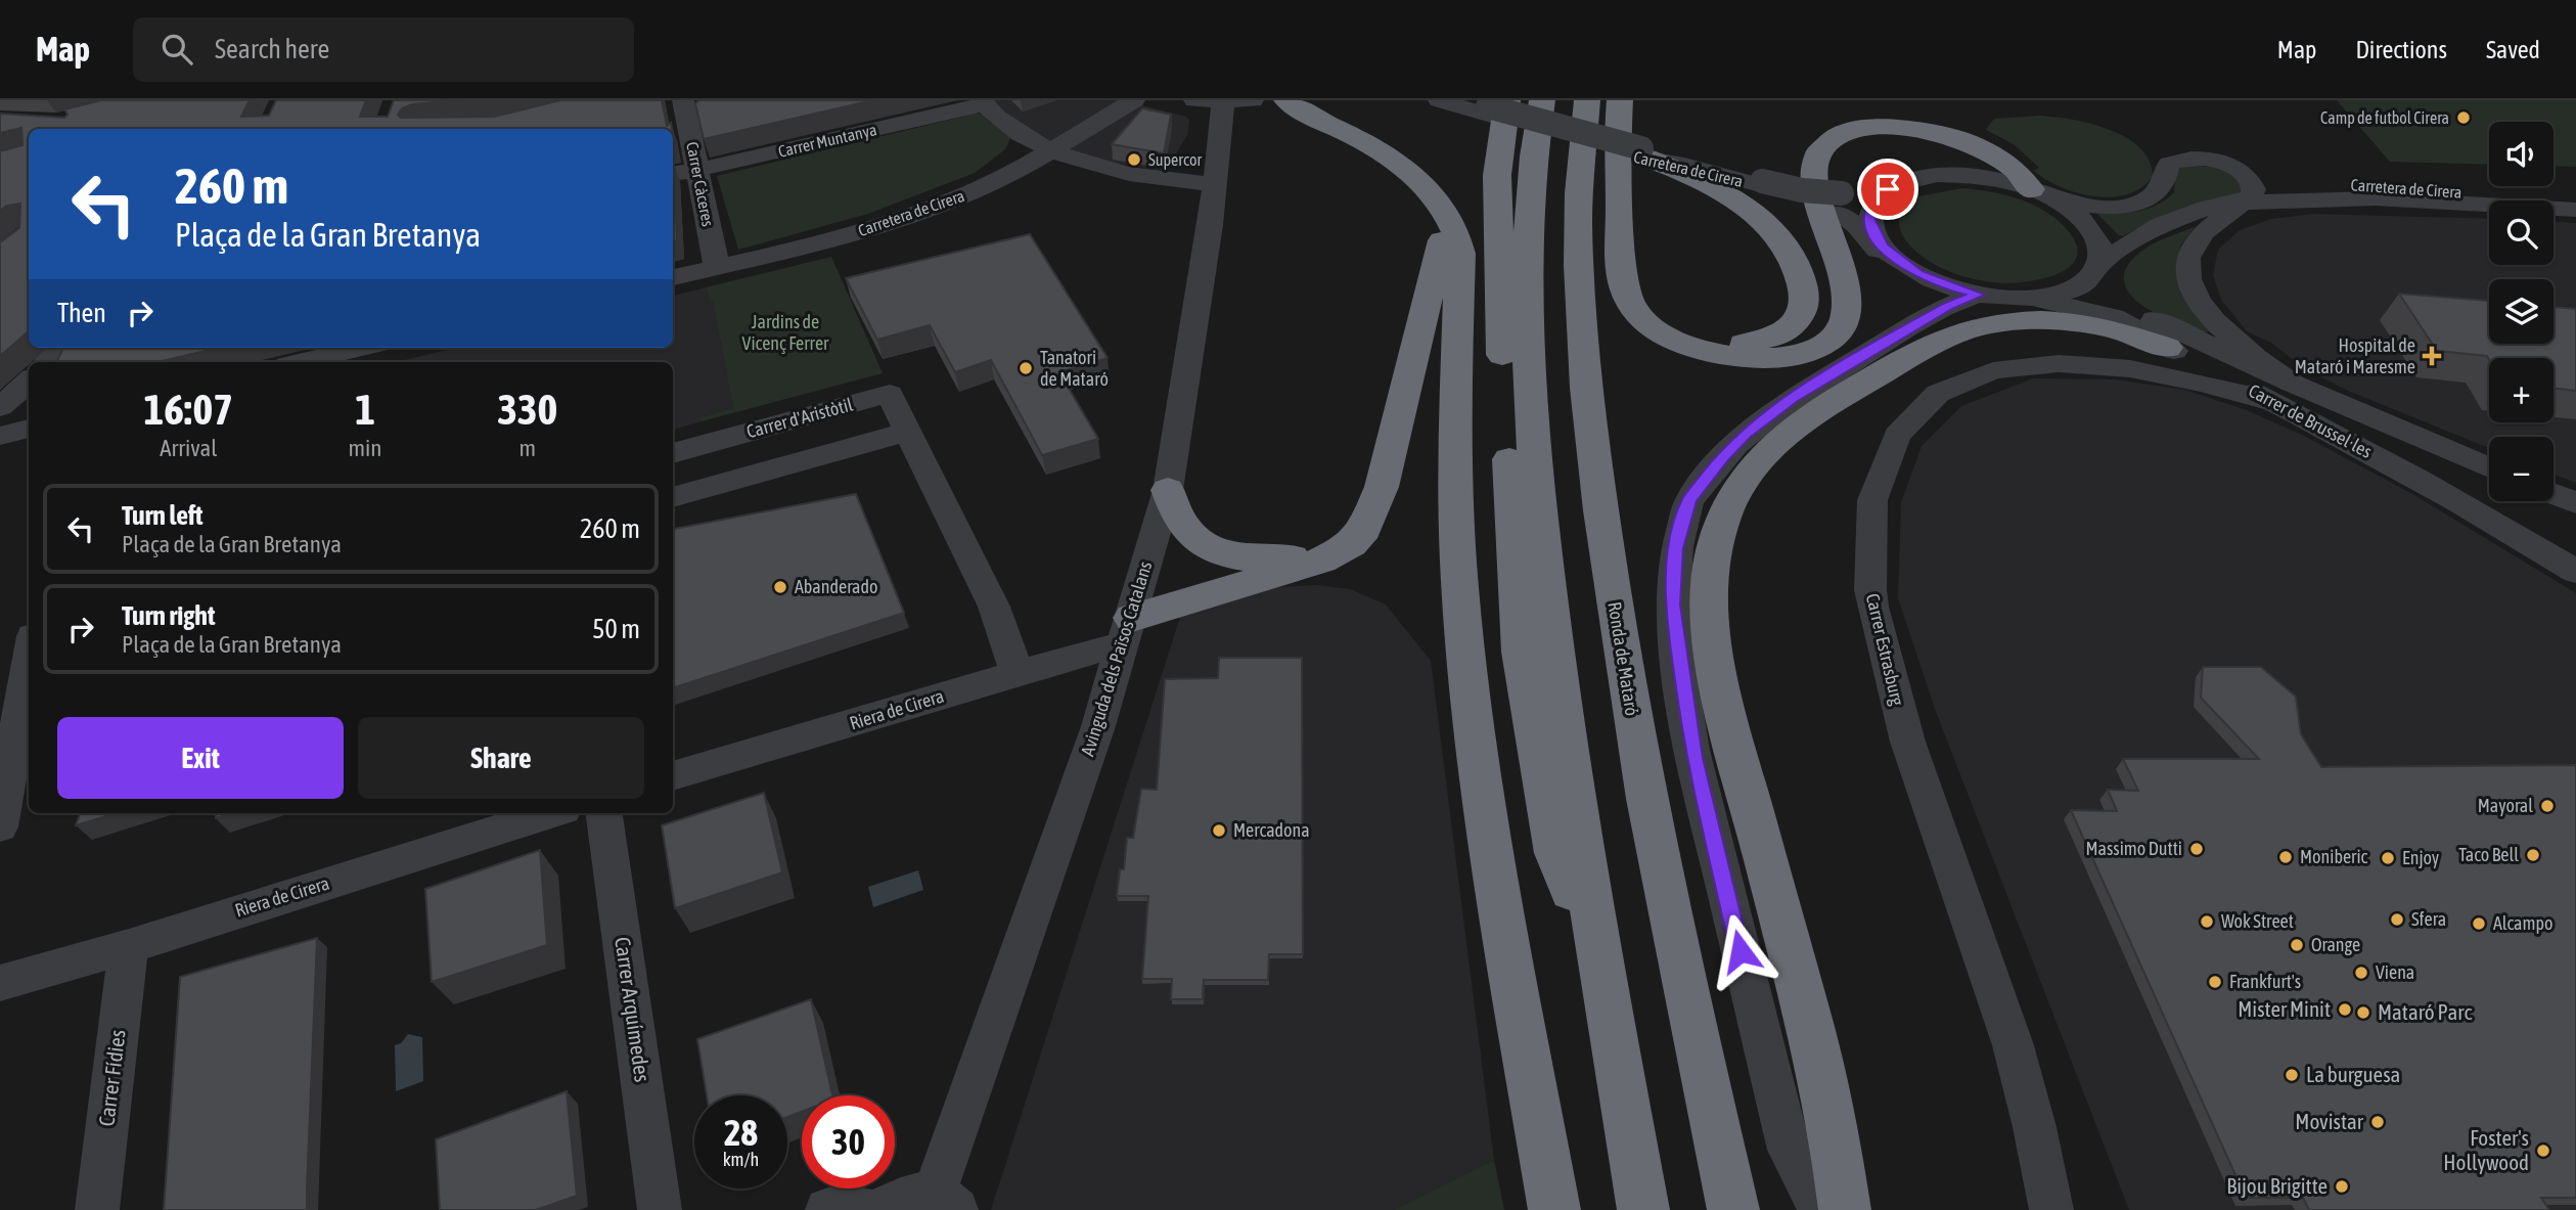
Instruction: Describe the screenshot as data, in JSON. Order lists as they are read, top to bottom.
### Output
{
  "streets": {
    "highway": ["Ronda de Mataró"],
    "street": [
      "Carrer Muntanya",
      "Carretera de Cirera",
      "Carrer Càceres",
      "Carrer d'Aristòtil",
      "Carrer de Brussel·les",
      "Carrer Estrasburg",
      "Avinguda dels Països Catalans",
      "Riera de Cirera",
      "Carrer Arquímedes",
      "Carrer Fídies"
    ]
  },
  "crossings": [
    ["Carrer Muntanya", "Carrer Càceres"],
    ["Carretera de Cirera", "Carrer Càceres"],
    ["Carretera de Cirera", "Carrer de Brussel·les"],
    ["Carrer d'Aristòtil", "Riera de Cirera"],
    ["Carrer de Brussel·les", "Carrer Estrasburg"],
    ["Avinguda dels Països Catalans", "Riera de Cirera"],
    ["Riera de Cirera", "Carrer Fídies"]
  ],
  "parks": ["Jardins de Vicenç Ferrer"],
  "places": {
    "other": [
      "Camp de futbol Cirera",
      "Supercor",
      "Tanatori de Mataró",
      "Abanderado",
      "Mayoral",
      "Mercadona",
      "Massimo Dutti",
      "Taco Bell",
      "Moniberic",
      "Enjoy",
      "Sfera",
      "Wok Street",
      "Alcampo",
      "Orange",
      "Viena",
      "Frankfurt's",
      "Mister Minit",
      "Mataró Parc",
      "La burguesa",
      "Movistar",
      "Foster's Hollywood",
      "Bijou Brigitte"
    ],
    "health": ["Hospital de Mataró i Maresme"]
  },
  "page": {
    "header": "Map",
    "search": "Search here",
    "nav": ["Map", "Directions", "Saved"],
    "map_buttons": ["+", "−"],
    "turn": ["260 m", "Plaça de la Gran Bretanya"],
    "then": "Then",
    "eta": [
      "16:07",
      "Arrival",
      "1",
      "min",
      "330",
      "m"
    ],
    "list": [
      {
        "name": "Turn left",
        "note": "Plaça de la Gran Bretanya",
        "value": "260 m"
      },
      {
        "name": "Turn right",
        "note": "Plaça de la Gran Bretanya",
        "value": "50 m"
      }
    ],
    "buttons": ["Exit", "Share"],
    "speed": "28 km/h",
    "limit": "30"
  }
}
